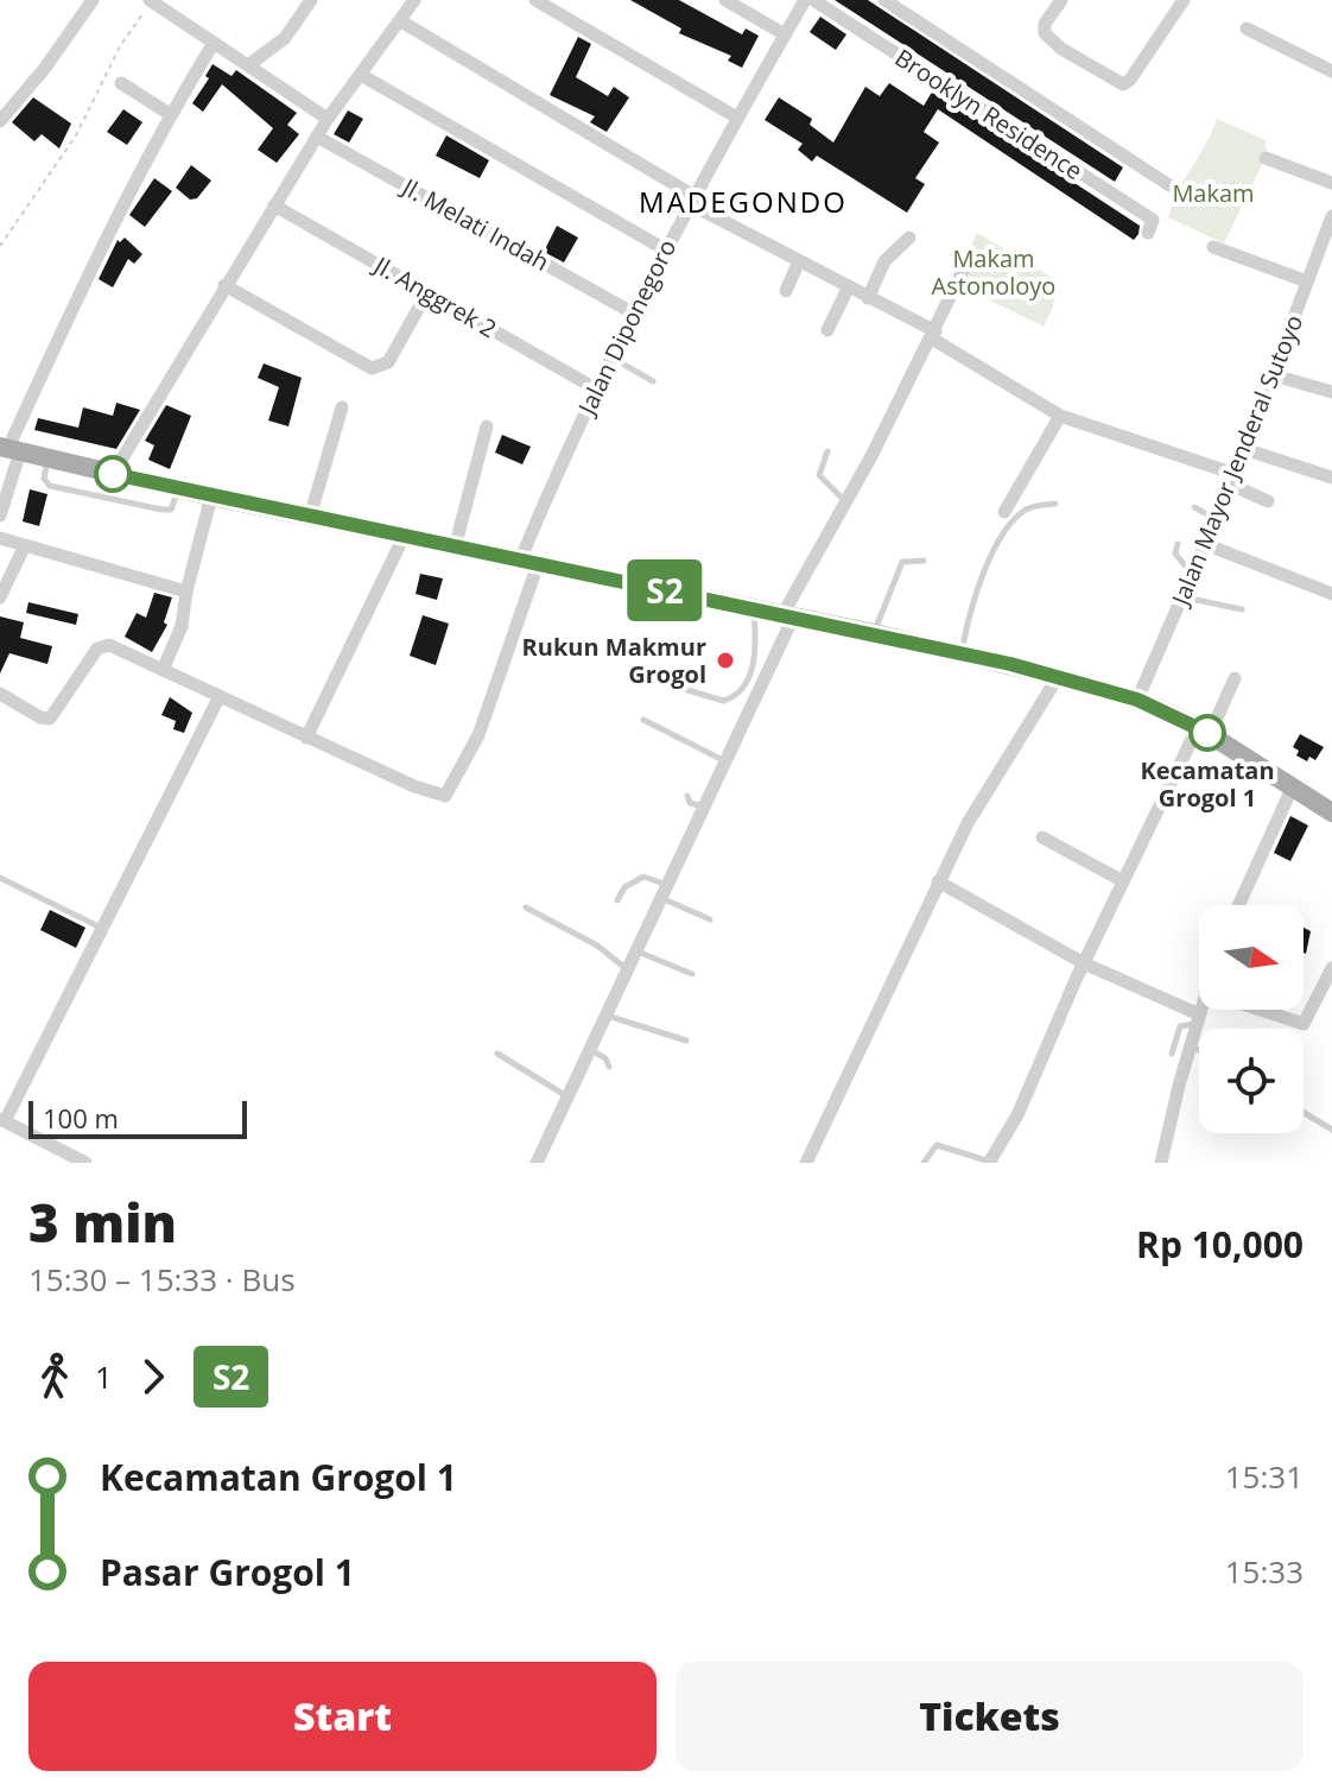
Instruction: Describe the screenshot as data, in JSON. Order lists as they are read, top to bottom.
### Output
{
  "streets": {
    "street": [
      "Brooklyn Residence",
      "Jl. Melati Indah",
      "Jl. Anggrek 2",
      "Jalan Diponegoro",
      "Jalan Mayor Jenderal Sutoyo"
    ]
  },
  "crossings": [
    ["Jl. Melati Indah", "Jalan Diponegoro"],
    ["Jl. Anggrek 2", "Jalan Diponegoro"]
  ],
  "districts": ["MADEGONDO"],
  "parks": ["Makam", "Makam Astonoloyo"],
  "places": ["Rukun Makmur Grogol", "Kecamatan Grogol 1"],
  "lines": ["bus line S2"],
  "scale_bar": "100 m",
  "north": "right",
  "page": {
    "on_map": "S2",
    "scale": "100 m",
    "heading": ["3 min", "15:30 – 15:33 · Bus", "Rp 10,000"],
    "legs": ["1", "S2"],
    "list": [
      {
        "name": "Kecamatan Grogol 1",
        "value": "15:31"
      },
      {
        "name": "Pasar Grogol 1",
        "value": "15:33"
      }
    ],
    "buttons": ["Start", "Tickets"]
  }
}
